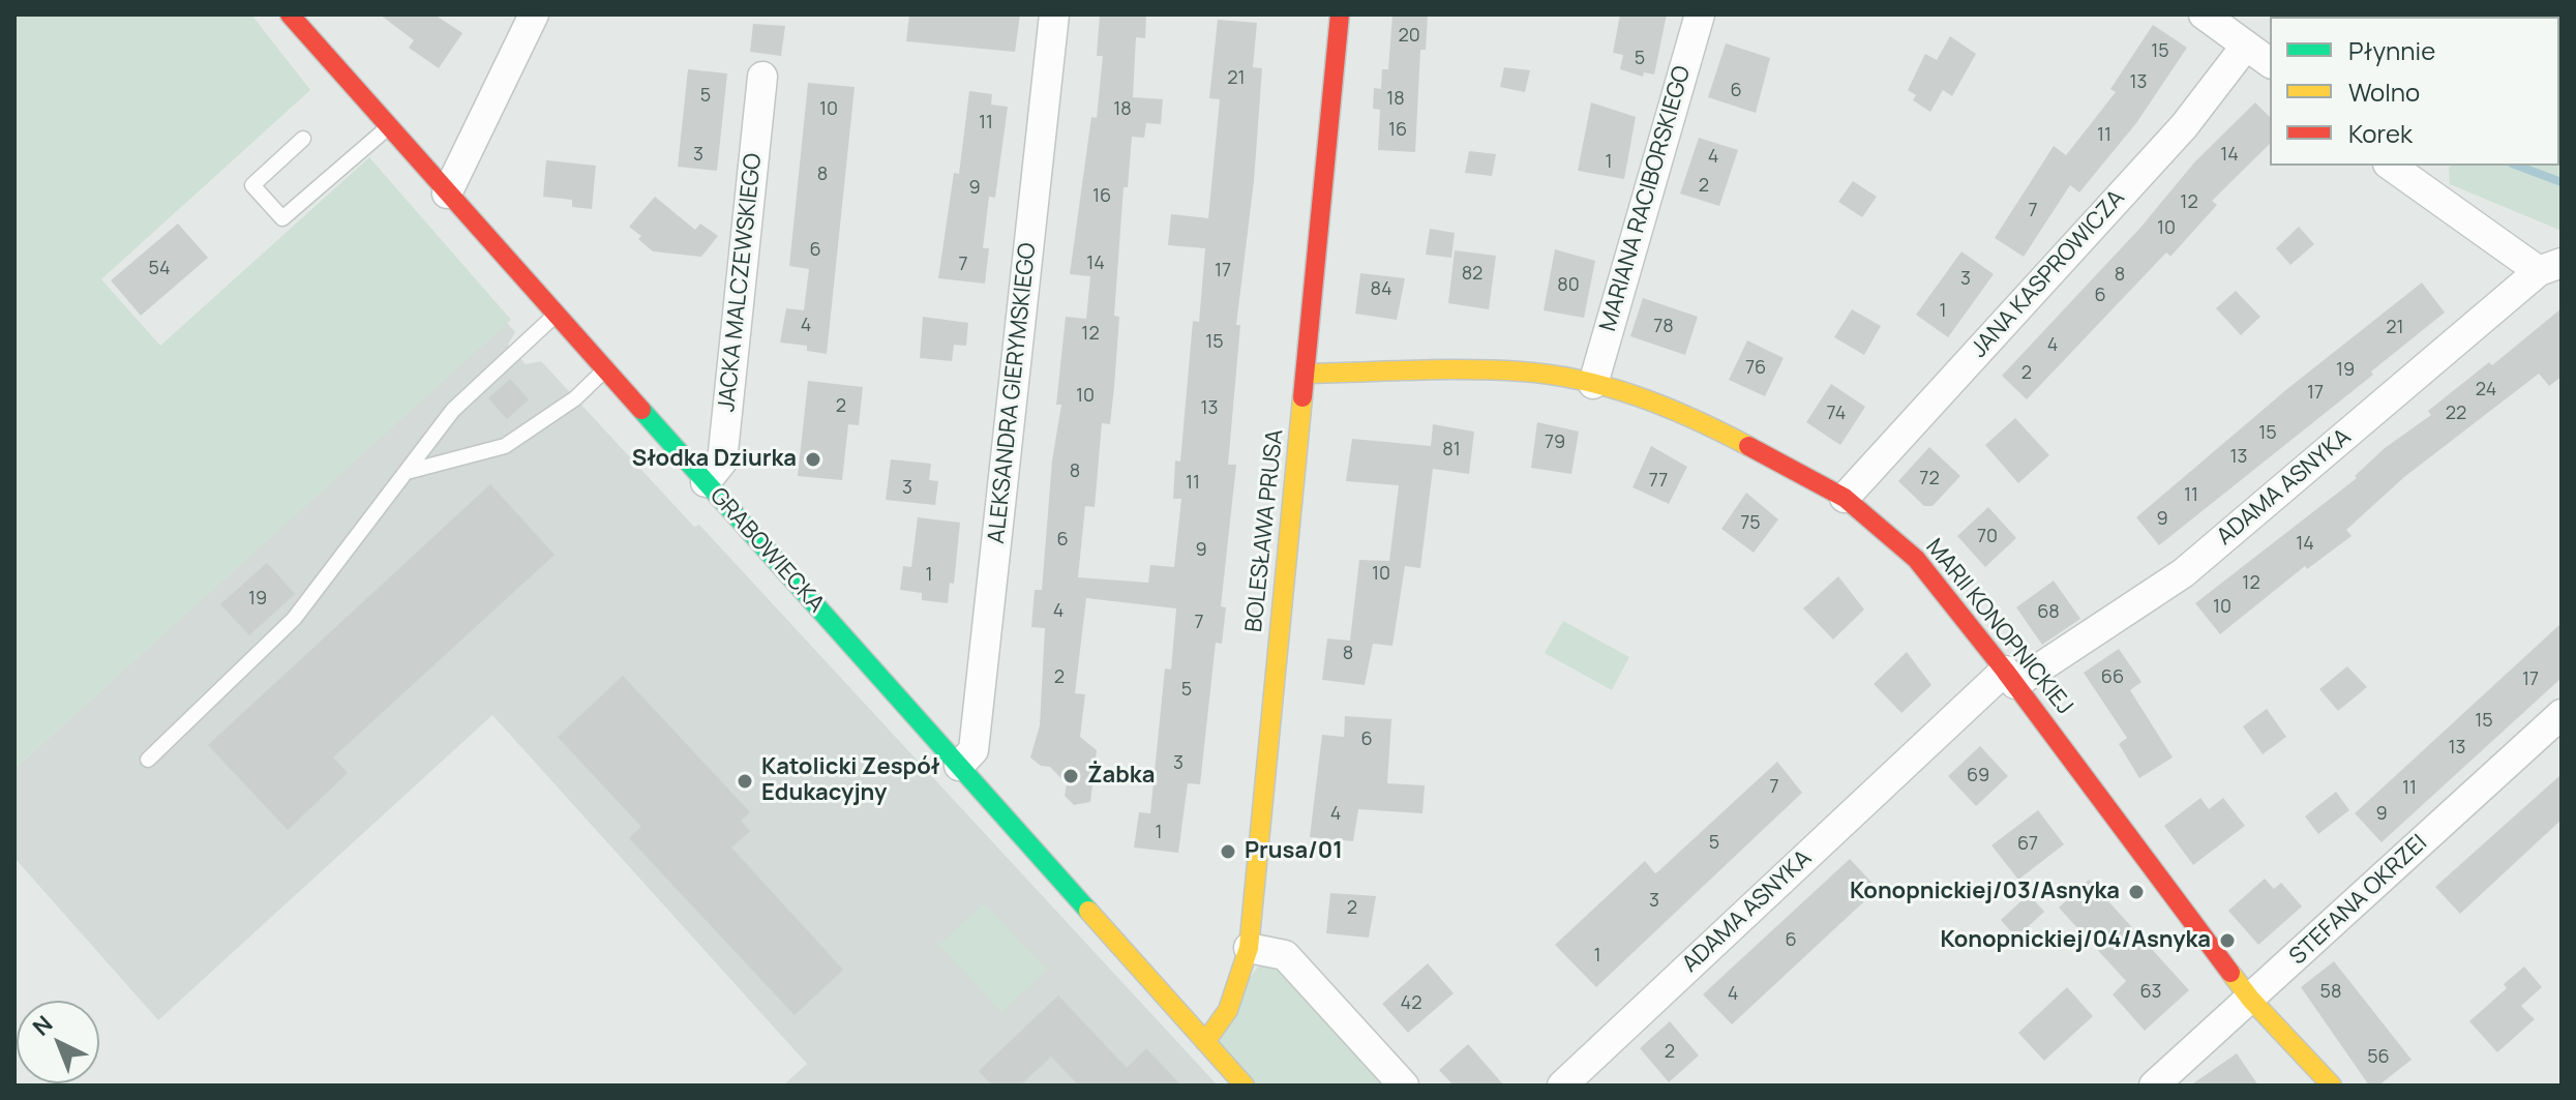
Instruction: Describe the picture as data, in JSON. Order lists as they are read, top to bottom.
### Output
{
  "streets": {
    "street": [
      "MARIANA RACIBORSKIEGO",
      "JANA KASPROWICZA",
      "JACKA MALCZEWSKIEGO",
      "ALEKSANDRA GIERYMSKIEGO",
      "ADAMA ASNYKA",
      "BOLESŁAWA PRUSA",
      "GRABOWIECKA",
      "MARII KONOPNICKIEJ",
      "STEFANA OKRZEI"
    ]
  },
  "crossings": [
    ["MARIANA RACIBORSKIEGO", "MARII KONOPNICKIEJ"],
    ["JANA KASPROWICZA", "MARII KONOPNICKIEJ"],
    ["JACKA MALCZEWSKIEGO", "GRABOWIECKA"],
    ["ALEKSANDRA GIERYMSKIEGO", "GRABOWIECKA"],
    ["ADAMA ASNYKA", "MARII KONOPNICKIEJ"],
    ["BOLESŁAWA PRUSA", "GRABOWIECKA"],
    ["BOLESŁAWA PRUSA", "MARII KONOPNICKIEJ"],
    ["MARII KONOPNICKIEJ", "STEFANA OKRZEI"]
  ],
  "places": [
    "Słodka Dziurka",
    "Żabka",
    "Katolicki Zespół Edukacyjny",
    "Prusa/01",
    "Konopnickiej/03/Asnyka",
    "Konopnickiej/04/Asnyka"
  ],
  "house_numbers": [
    "20",
    "15",
    "5",
    "21",
    "13",
    "6",
    "5",
    "18",
    "10",
    "18",
    "11",
    "16",
    "11",
    "3",
    "14",
    "4",
    "1",
    "8",
    "2",
    "9",
    "16",
    "12",
    "7",
    "10",
    "6",
    "14",
    "7",
    "54",
    "17",
    "82",
    "8",
    "3",
    "80",
    "84",
    "6",
    "1",
    "4",
    "78",
    "21",
    "12",
    "15",
    "4",
    "76",
    "19",
    "2",
    "24",
    "17",
    "10",
    "2",
    "13",
    "74",
    "22",
    "15",
    "79",
    "81",
    "13",
    "8",
    "72",
    "77",
    "11",
    "3",
    "11",
    "9",
    "75",
    "70",
    "6",
    "14",
    "9",
    "10",
    "1",
    "12",
    "19",
    "10",
    "4",
    "68",
    "7",
    "8",
    "2",
    "66",
    "17",
    "5",
    "15",
    "6",
    "13",
    "3",
    "69",
    "7",
    "11",
    "4",
    "9",
    "1",
    "5",
    "67",
    "3",
    "2",
    "6",
    "1",
    "63",
    "58",
    "4",
    "42",
    "2",
    "56"
  ],
  "legend": ["Płynnie", "Wolno", "Korek"],
  "north": "top left"
}
